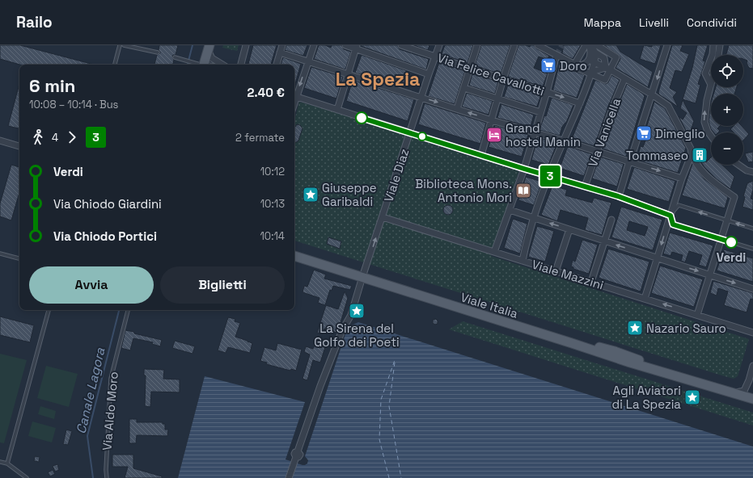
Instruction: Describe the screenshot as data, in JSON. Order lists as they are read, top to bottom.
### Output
{
  "streets": {
    "main road": ["Viale Italia"],
    "street": [
      "Via Felice Cavallotti",
      "Via Vanicella",
      "Viale Diaz",
      "Viale Mazzini"
    ],
    "lane": ["Via Aldo Moro"]
  },
  "crossings": [
    ["Via Felice Cavallotti", "Viale Diaz"],
    ["Viale Diaz", "Viale Mazzini"],
    ["Viale Diaz", "Viale Italia"]
  ],
  "districts": ["La Spezia"],
  "water": ["Canale Lagora"],
  "places": {
    "supermarket": ["Doro", "Dimeglio"],
    "hotel": ["Grand hostel Manin"],
    "building": ["Tommaseo"],
    "library": ["Biblioteca Mons. Antonio Mori"],
    "place": [
      "Giuseppe Garibaldi",
      "La Sirena del Golfo dei Poeti",
      "Nazario Sauro",
      "Agli Aviatori di La Spezia"
    ],
    "other": ["Verdi"]
  },
  "lines": ["bus line 3"],
  "page": {
    "header": "Railo",
    "nav": ["Mappa", "Livelli", "Condividi"],
    "on_map": "3",
    "map_buttons": ["+", "−"],
    "heading": ["6 min", "10:08 – 10:14 · Bus", "2.40 €"],
    "legs": ["4", "3", "2 fermate"],
    "list": [
      {
        "name": "Verdi",
        "value": "10:12"
      },
      {
        "name": "Via Chiodo Giardini",
        "value": "10:13"
      },
      {
        "name": "Via Chiodo Portici",
        "value": "10:14"
      }
    ],
    "buttons": ["Avvia", "Biglietti"]
  }
}
